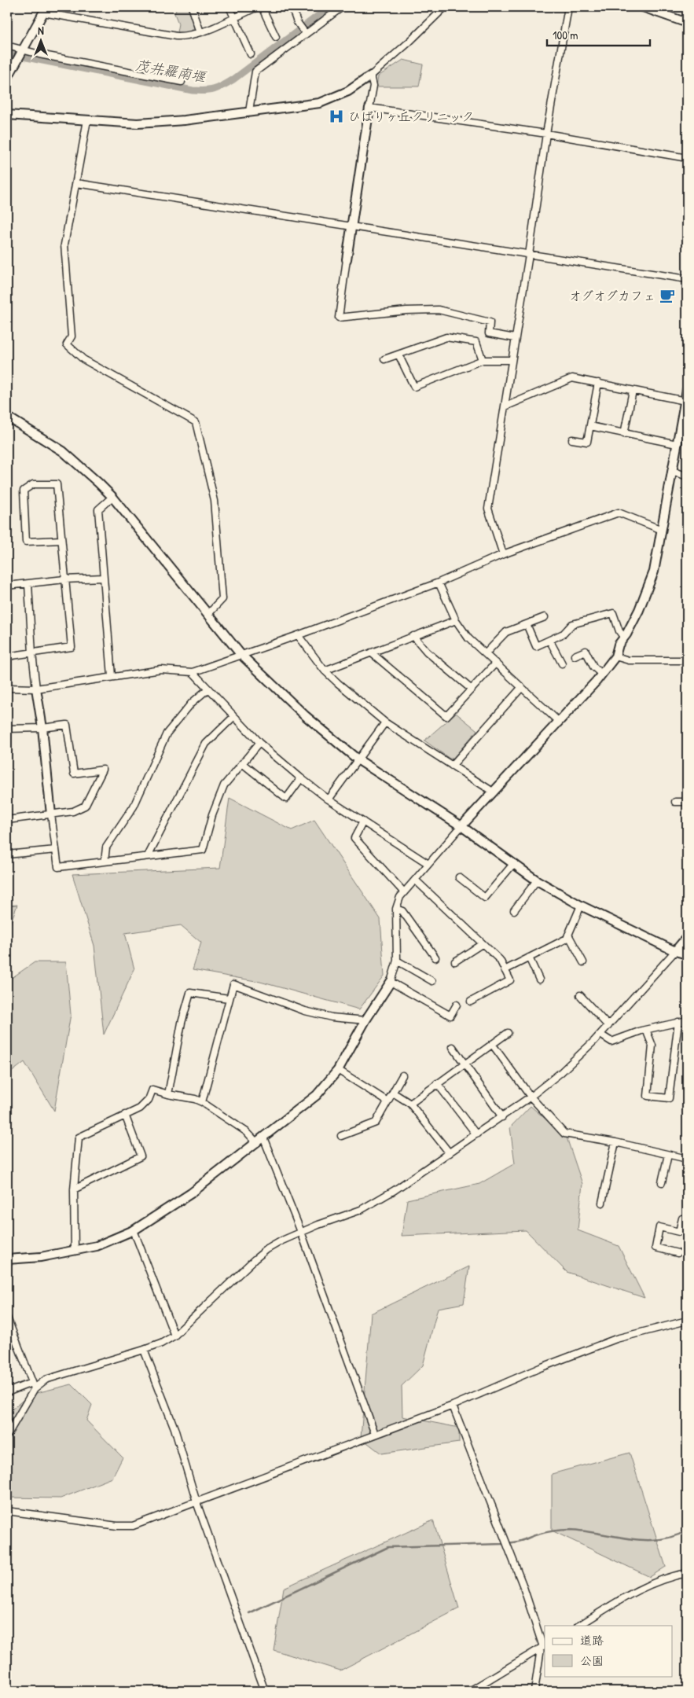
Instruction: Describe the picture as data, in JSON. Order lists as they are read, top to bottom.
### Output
{
  "water": ["茂井羅南堰"],
  "places": {
    "hospital": ["ひばりヶ丘クリニック"],
    "cafe": ["オグオグカフェ"]
  },
  "legend": ["道路", "公園"],
  "scale_bar": "100 m",
  "north": "top"
}
